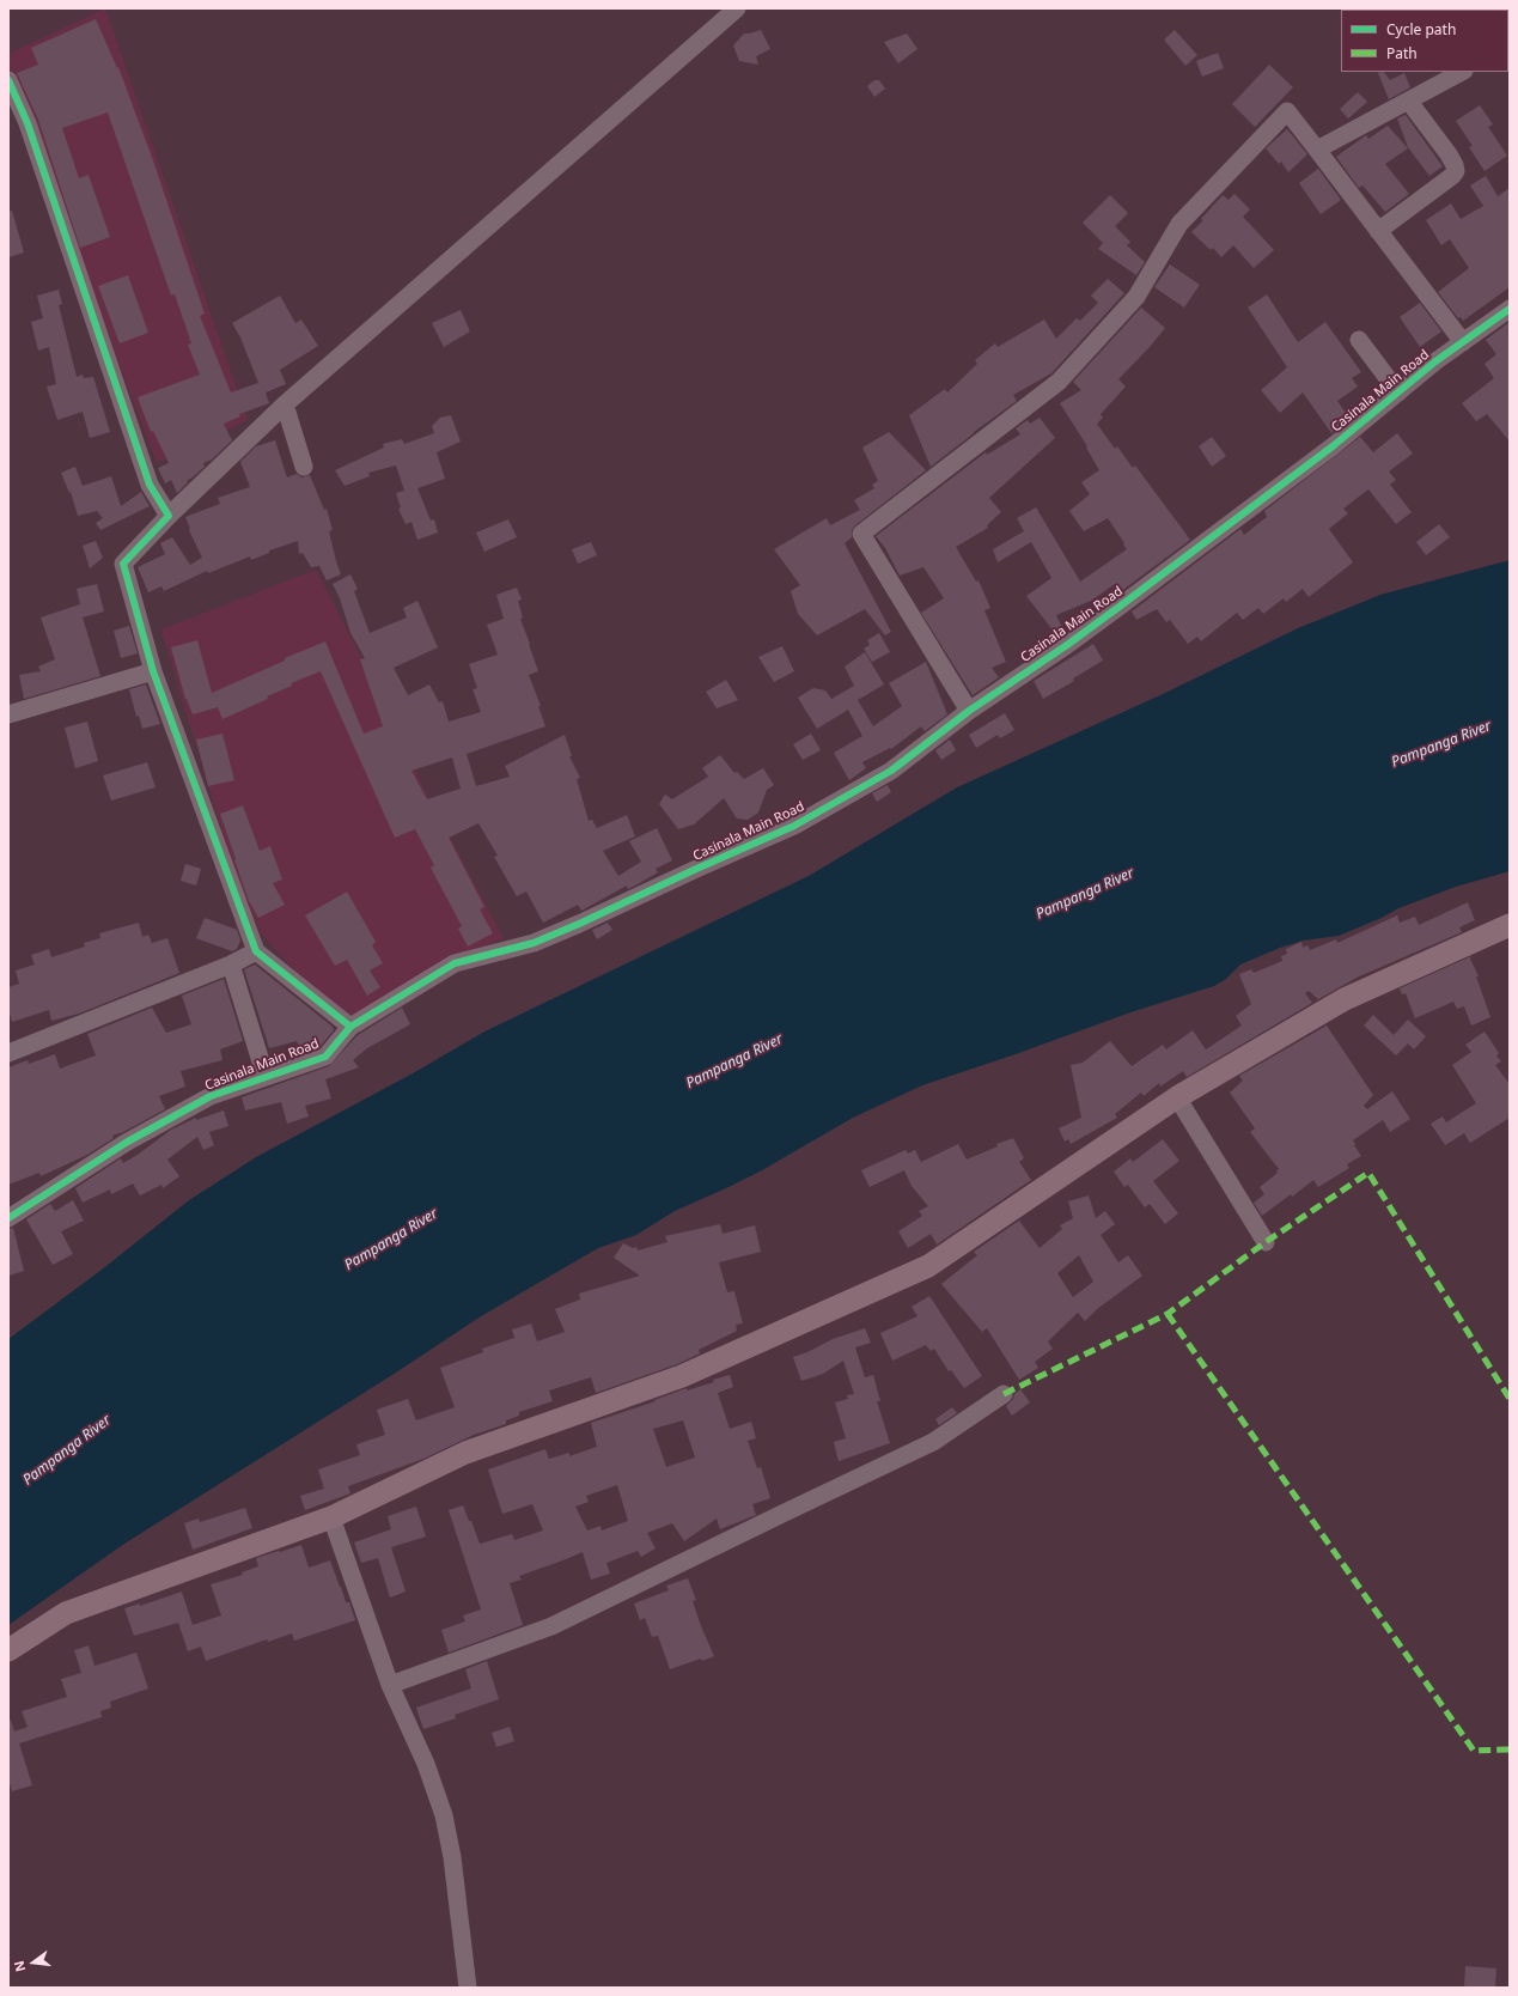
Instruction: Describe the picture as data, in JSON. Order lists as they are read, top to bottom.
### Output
{
  "streets": {
    "street": ["Casinala Main Road"]
  },
  "water": ["Pampanga River"],
  "legend": ["Cycle path", "Path"],
  "north": "left"
}
